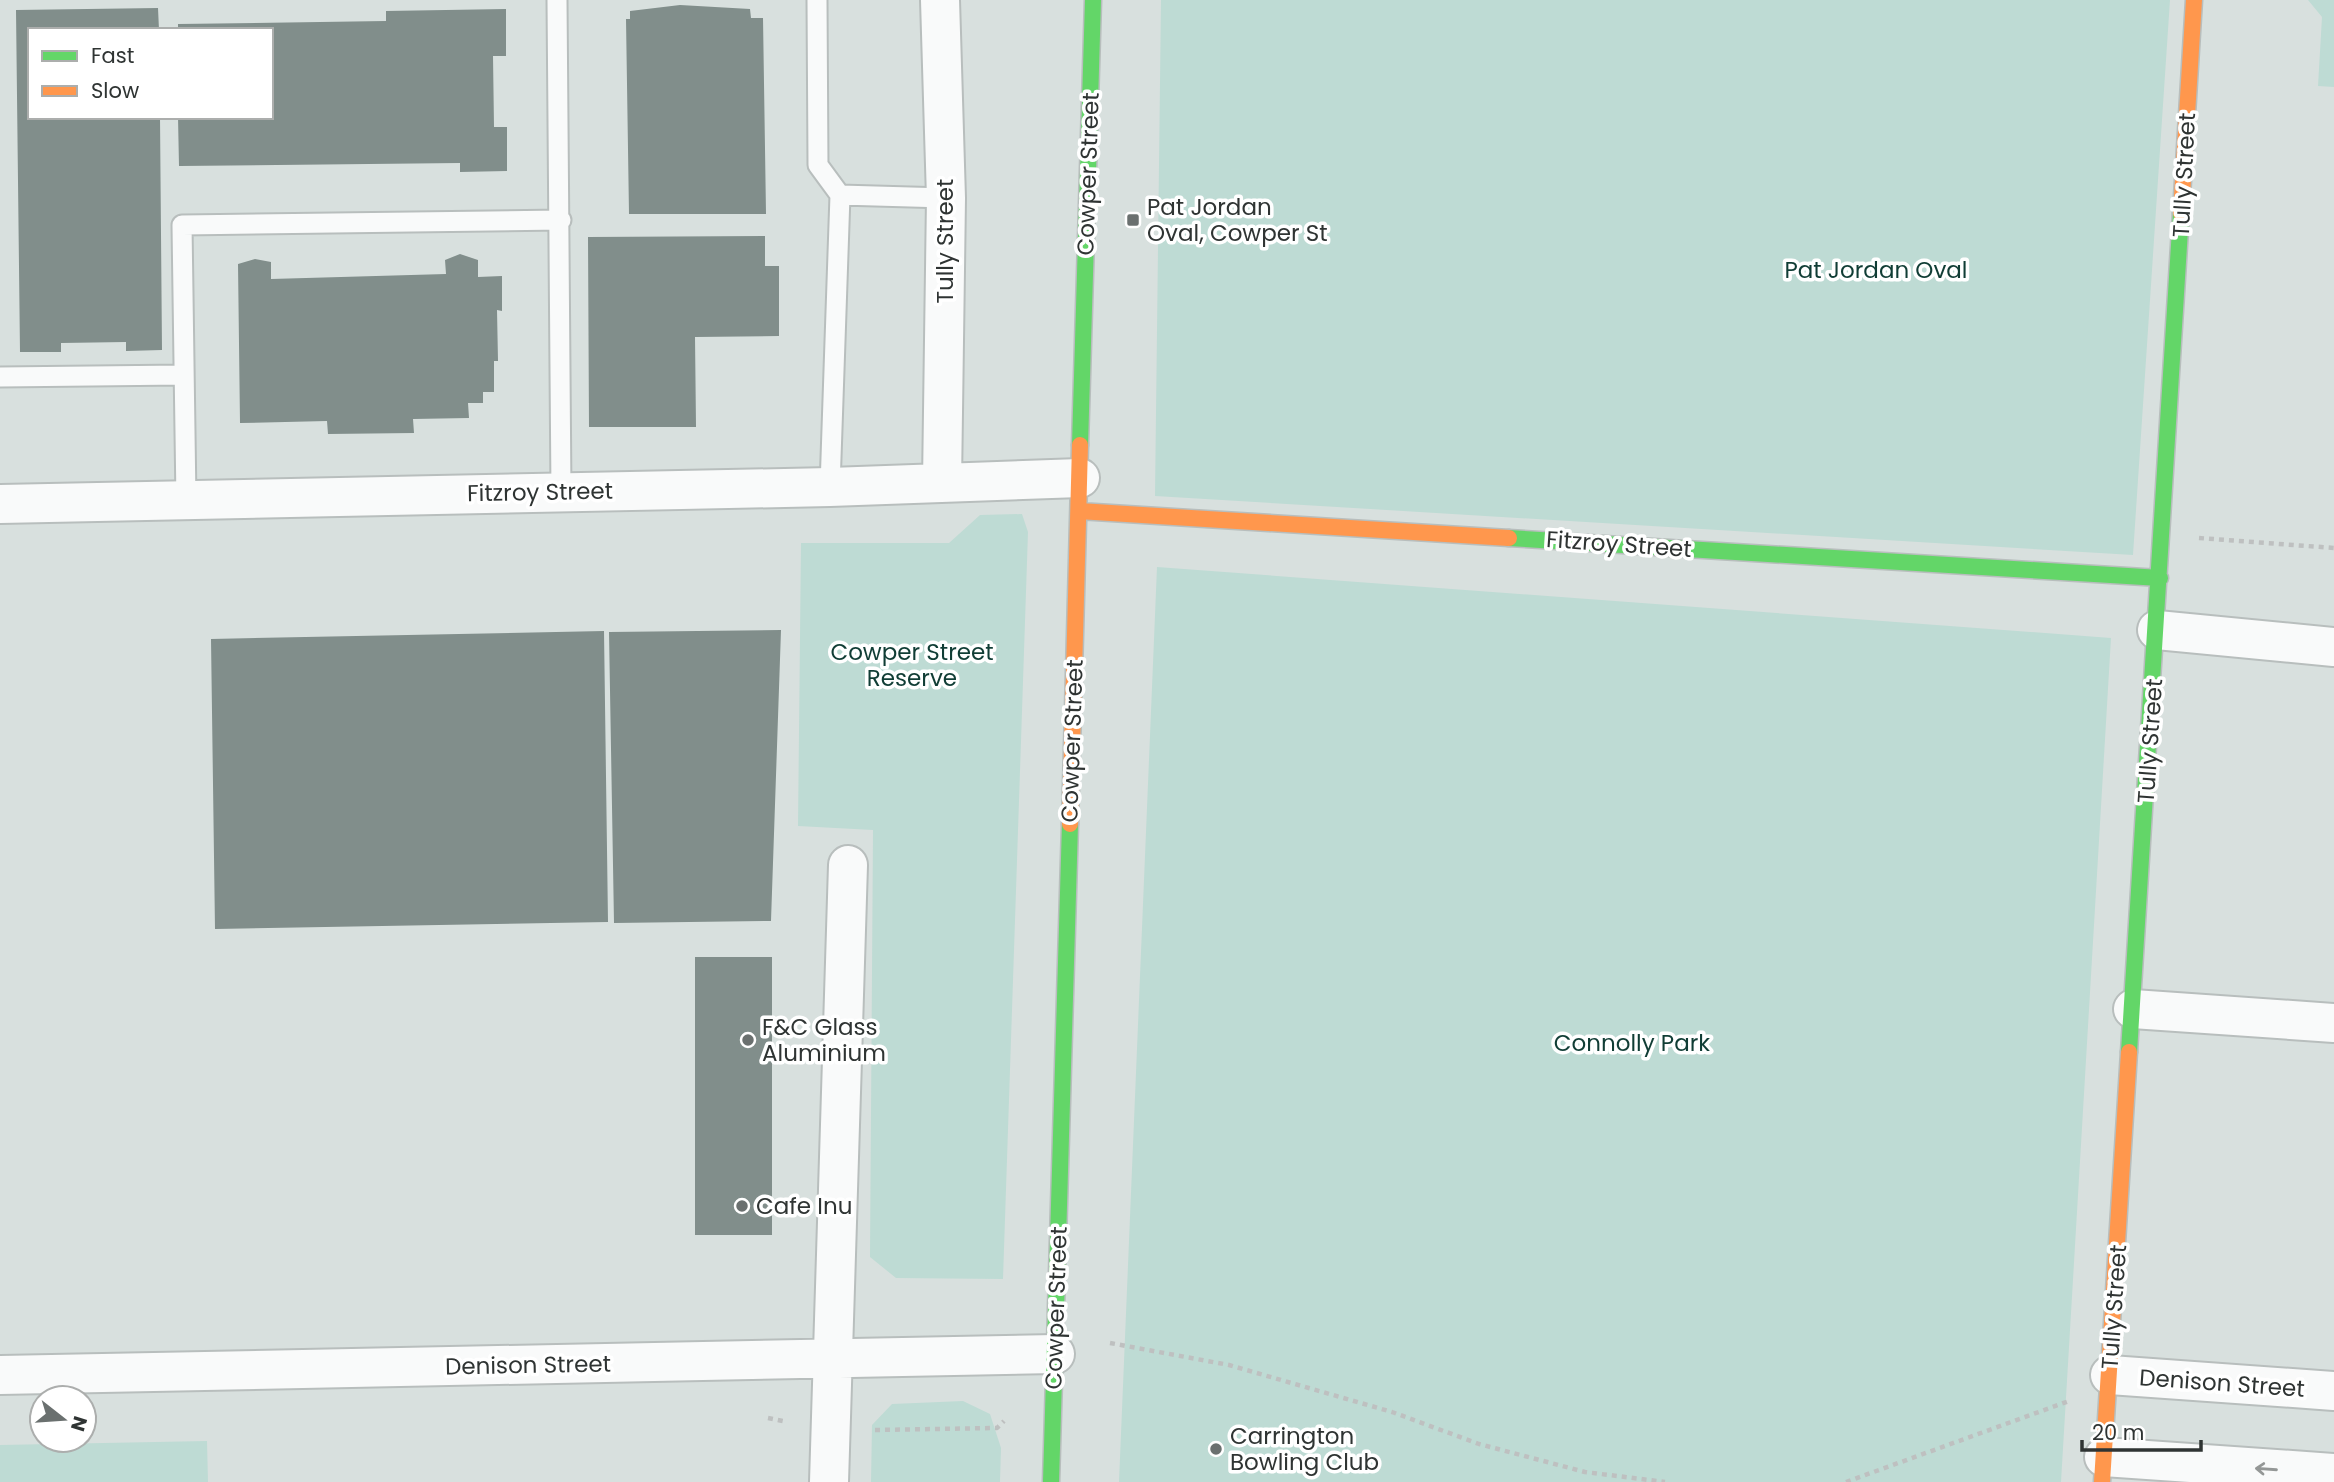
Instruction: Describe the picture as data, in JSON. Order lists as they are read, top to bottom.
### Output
{
  "streets": {
    "street": [
      "Cowper Street",
      "Tully Street",
      "Fitzroy Street",
      "Denison Street"
    ]
  },
  "crossings": [
    ["Cowper Street", "Fitzroy Street"],
    ["Cowper Street", "Denison Street"],
    ["Tully Street", "Fitzroy Street"],
    ["Tully Street", "Denison Street"]
  ],
  "parks": ["Pat Jordan Oval", "Cowper Street Reserve", "Connolly Park"],
  "places": {
    "transit": ["Pat Jordan Oval, Cowper St"],
    "other": ["F&C Glass Aluminium", "Cafe Inu", "Carrington Bowling Club"]
  },
  "legend": ["Fast", "Slow"],
  "scale_bar": "20 m",
  "north": "right"
}
